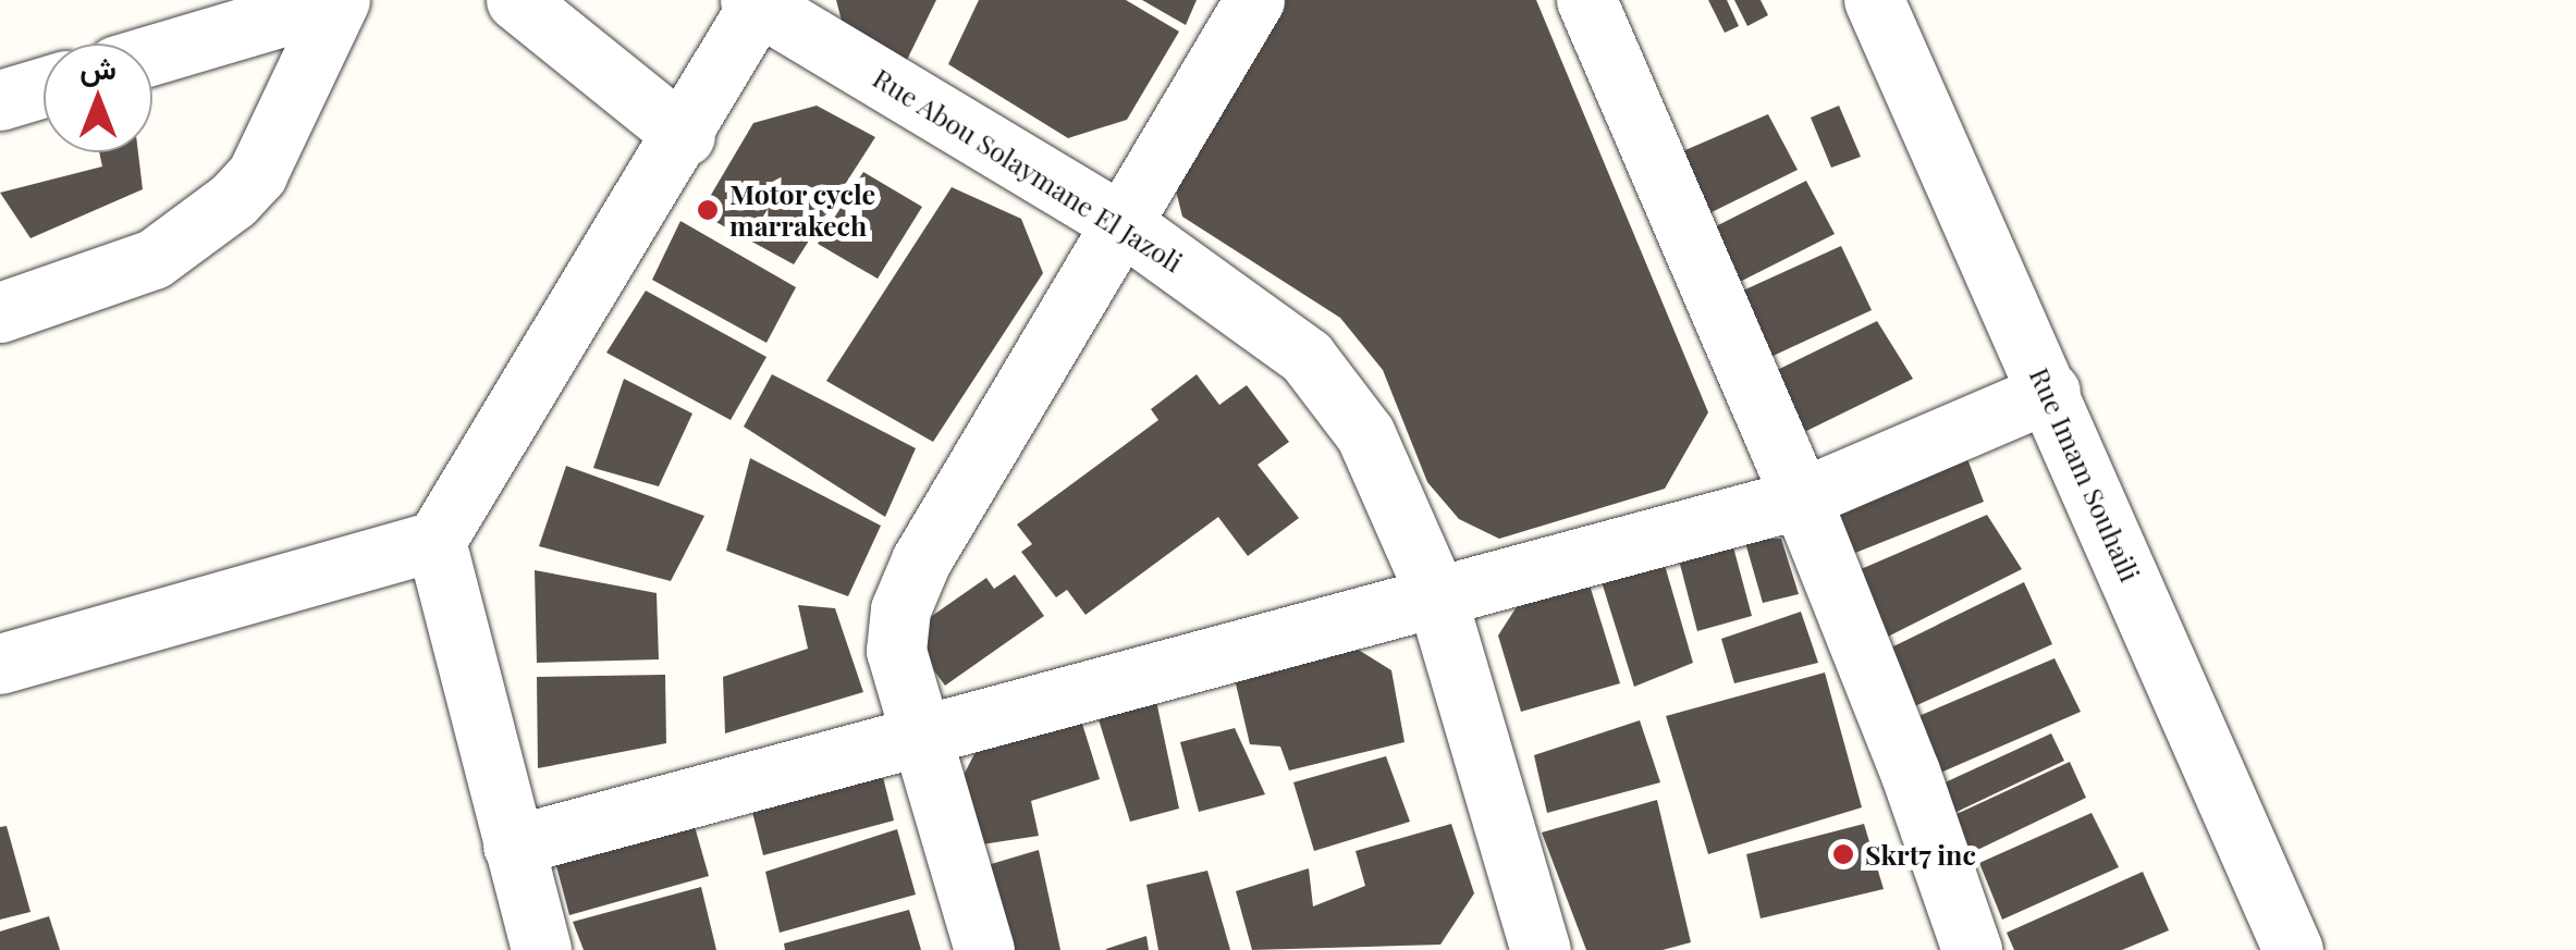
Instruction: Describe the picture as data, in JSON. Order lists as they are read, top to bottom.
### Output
{
  "streets": {
    "street": ["Rue Abou Solaymane El Jazoli", "Rue Imam Souhaili"]
  },
  "places": ["Motor cycle marrakech", "Skrt7 inc"],
  "north": "top"
}
